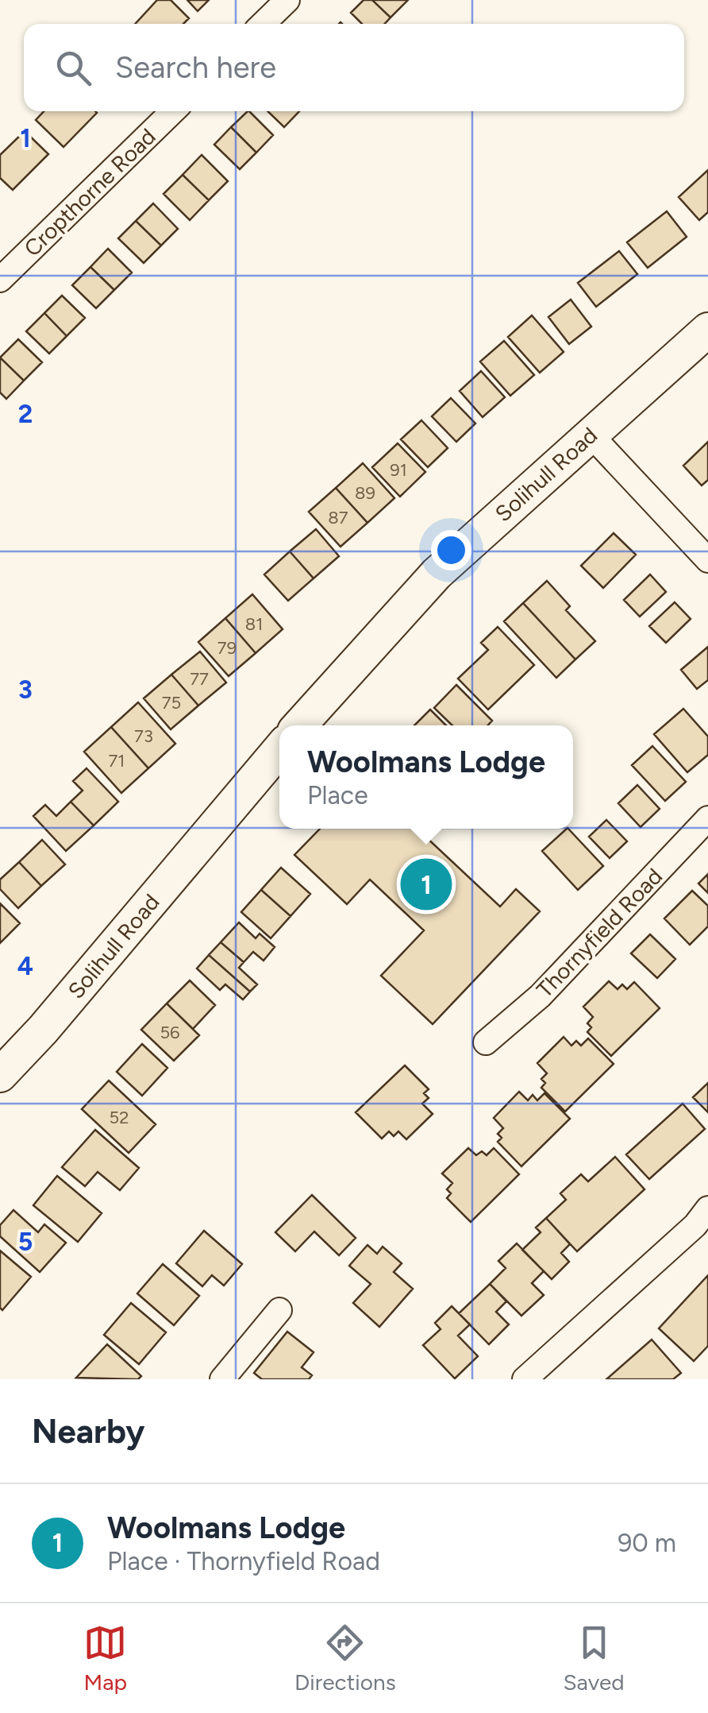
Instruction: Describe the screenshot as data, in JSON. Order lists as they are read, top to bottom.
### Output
{
  "streets": {
    "street": ["Cropthorne Road", "Solihull Road", "Thornyfield Road"]
  },
  "house_numbers": [
    "91",
    "89",
    "87",
    "81",
    "79",
    "77",
    "75",
    "73",
    "71",
    "56",
    "52"
  ],
  "page": {
    "search": "Search here",
    "popup": ["Woolmans Lodge", "Place"],
    "pins": "1",
    "heading": "Nearby",
    "list": [
      {
        "mark": "1",
        "name": "Woolmans Lodge",
        "note": "Place · Thornyfield Road",
        "value": "90 m"
      }
    ],
    "nav": ["Map", "Directions", "Saved"]
  },
  "grid": {
    "rows": [
      "1",
      "2",
      "3",
      "4",
      "5"
    ]
  }
}
